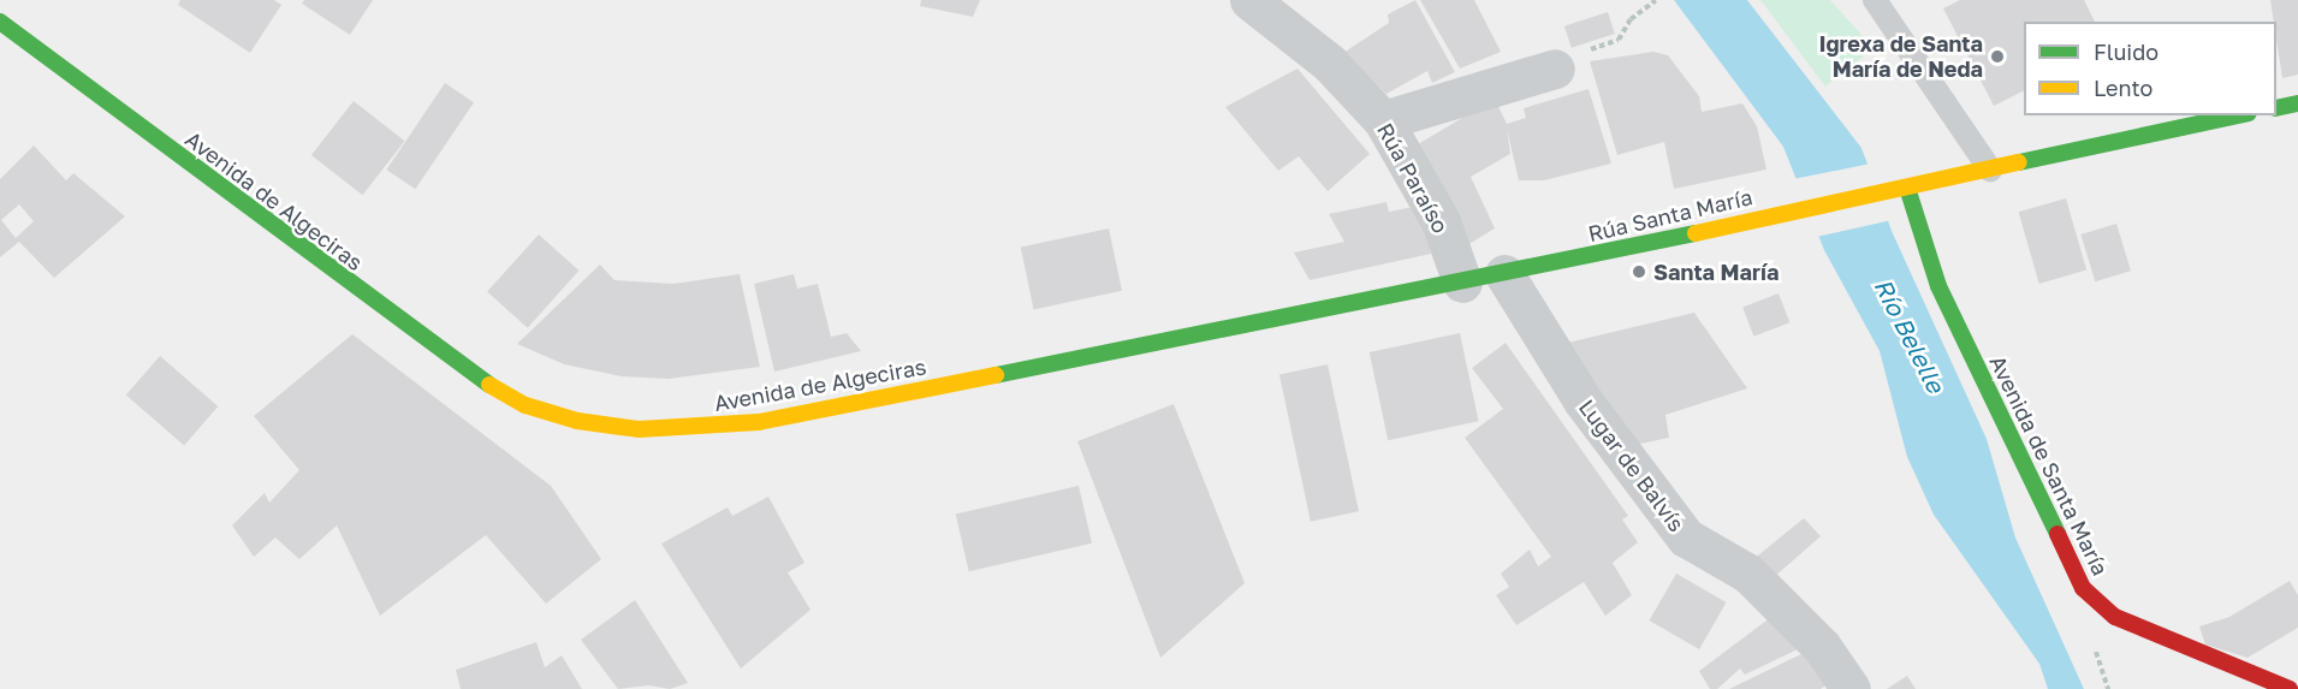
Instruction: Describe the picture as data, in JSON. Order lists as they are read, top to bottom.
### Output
{
  "streets": {
    "main road": ["Avenida de Algeciras", "Rúa Santa María", "Avenida de Santa María"],
    "street": ["Rúa Paraíso", "Lugar de Balvís"]
  },
  "crossings": [
    ["Rúa Paraíso", "Avenida de Algeciras"],
    ["Rúa Paraíso", "Rúa Santa María"],
    ["Avenida de Algeciras", "Rúa Santa María"],
    ["Rúa Santa María", "Lugar de Balvís"],
    ["Rúa Santa María", "Avenida de Santa María"]
  ],
  "water": ["Río Belelle"],
  "places": ["Igrexa de Santa María de Neda", "Santa María"],
  "legend": ["Fluido", "Lento"]
}
